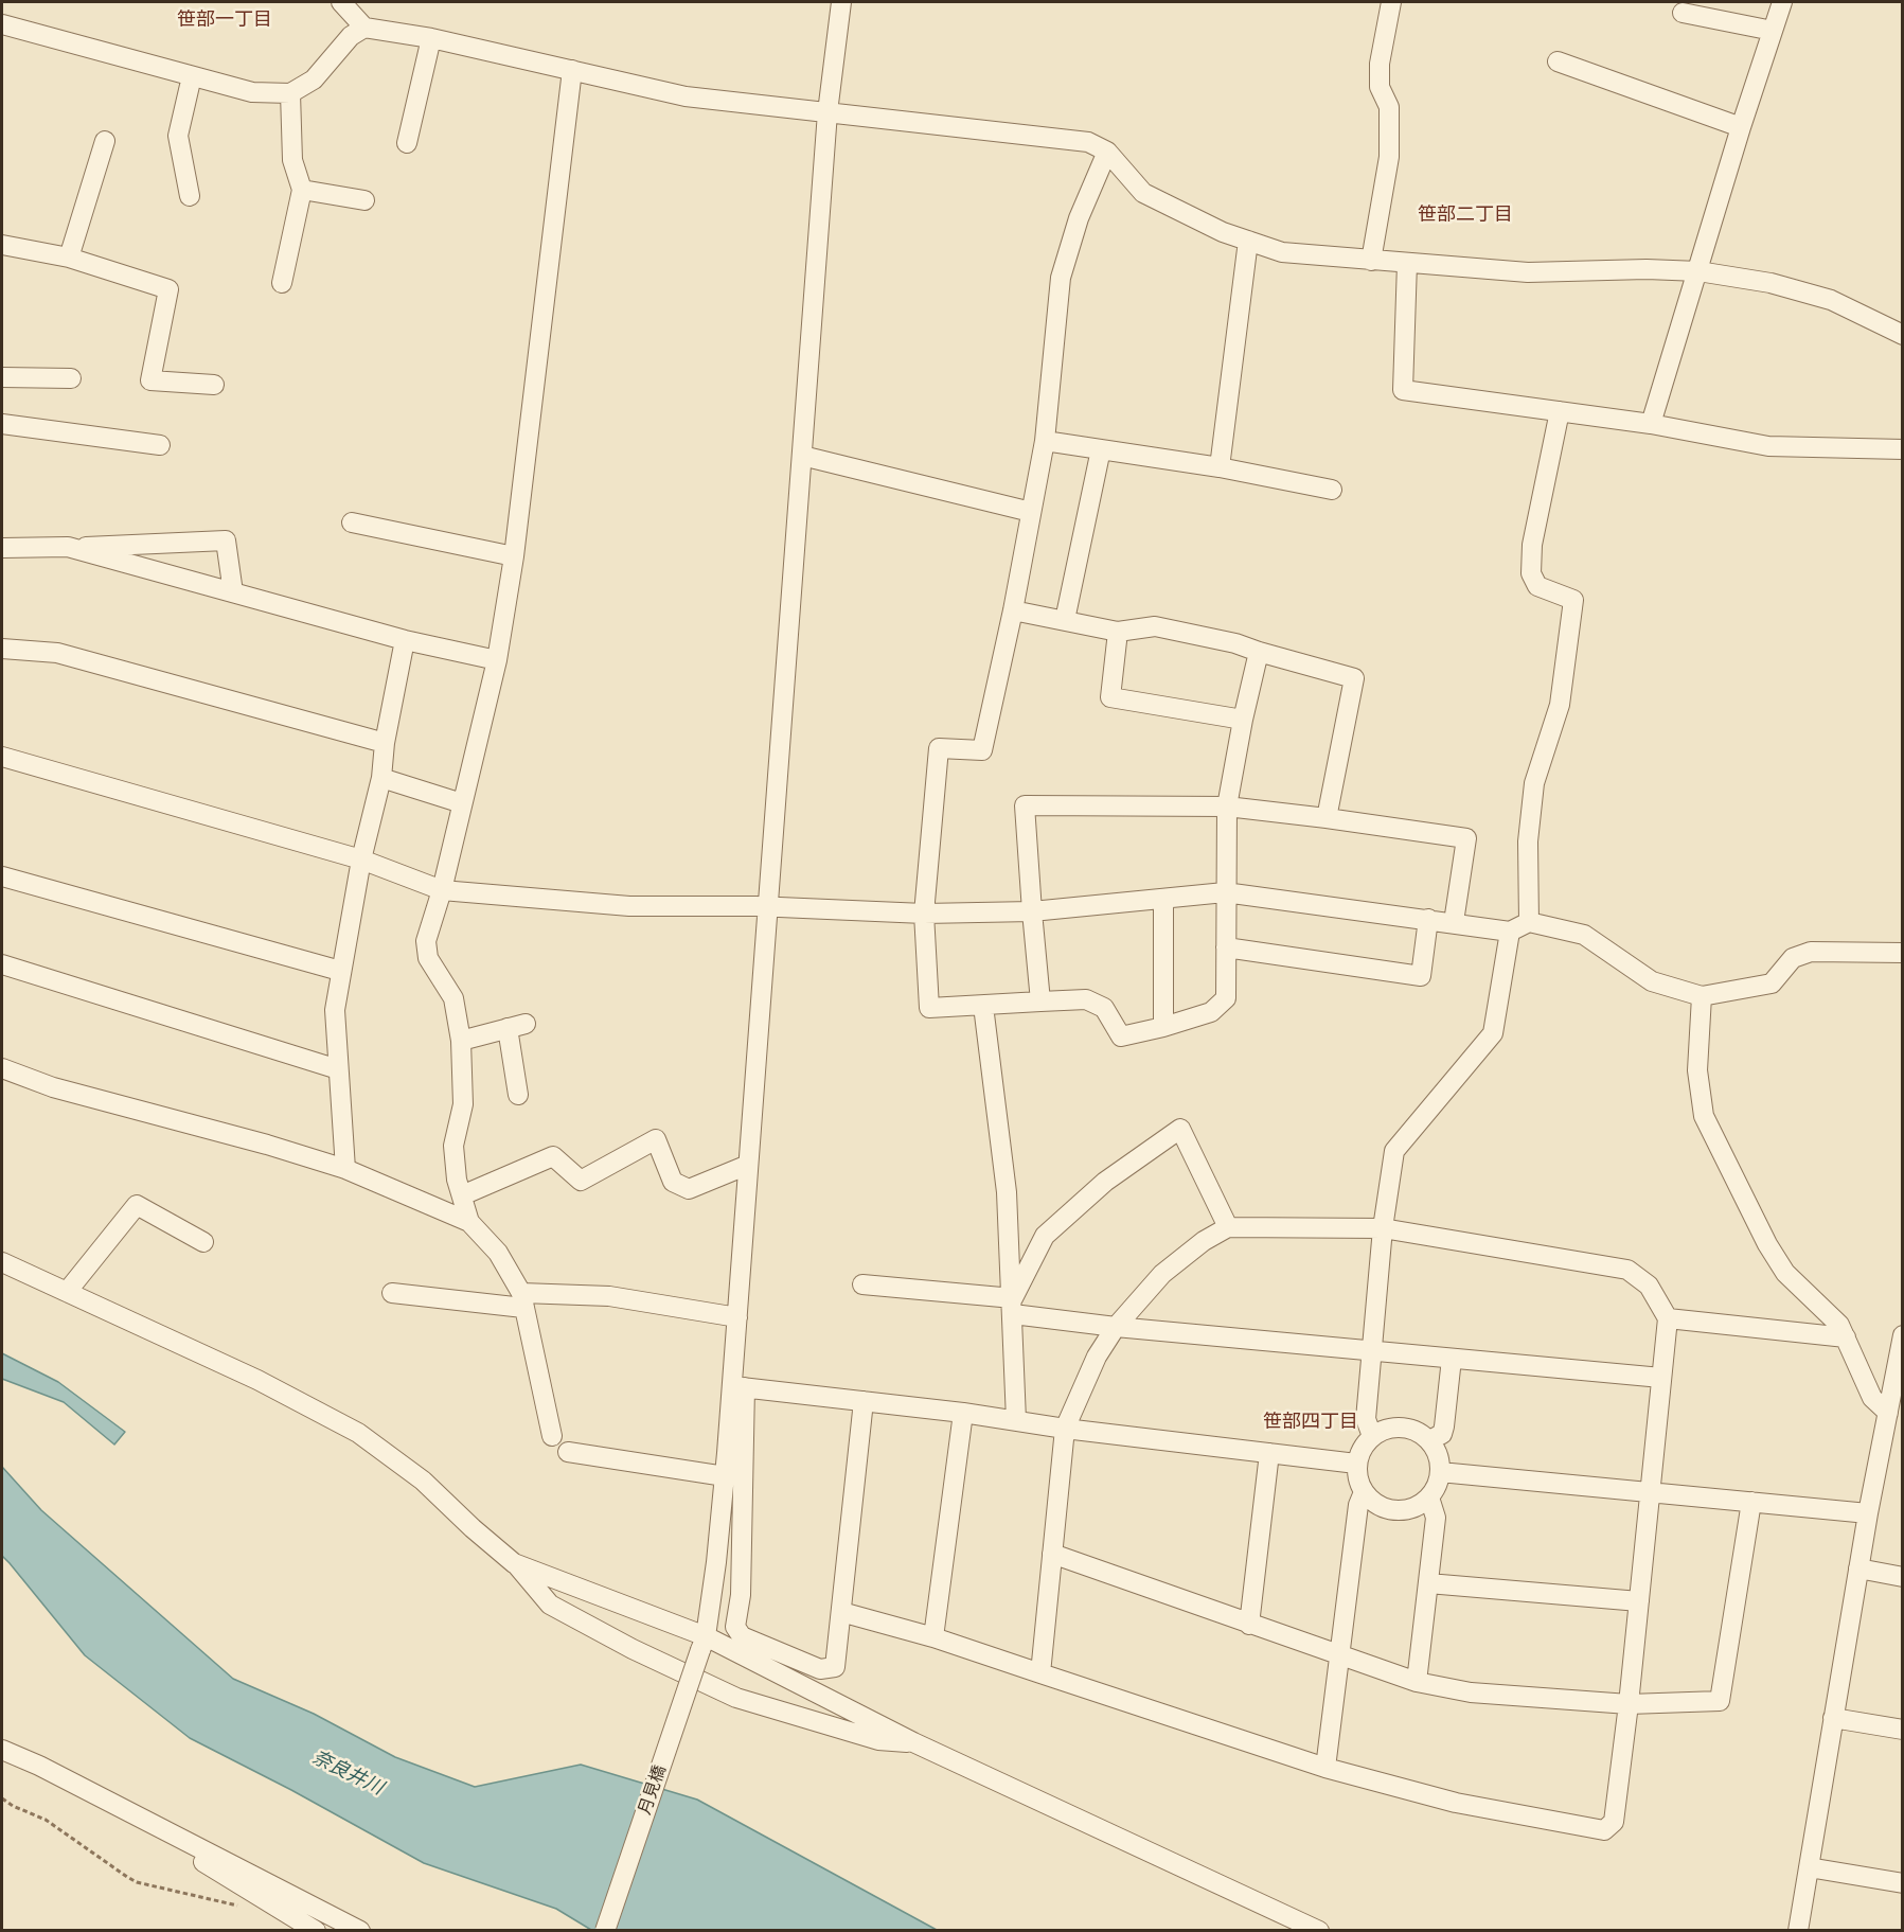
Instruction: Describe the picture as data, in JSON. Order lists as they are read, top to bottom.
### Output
{
  "streets": {
    "street": ["月見橋"]
  },
  "districts": ["笹部一丁目", "笹部二丁目", "笹部四丁目"],
  "water": ["奈良井川"]
}
